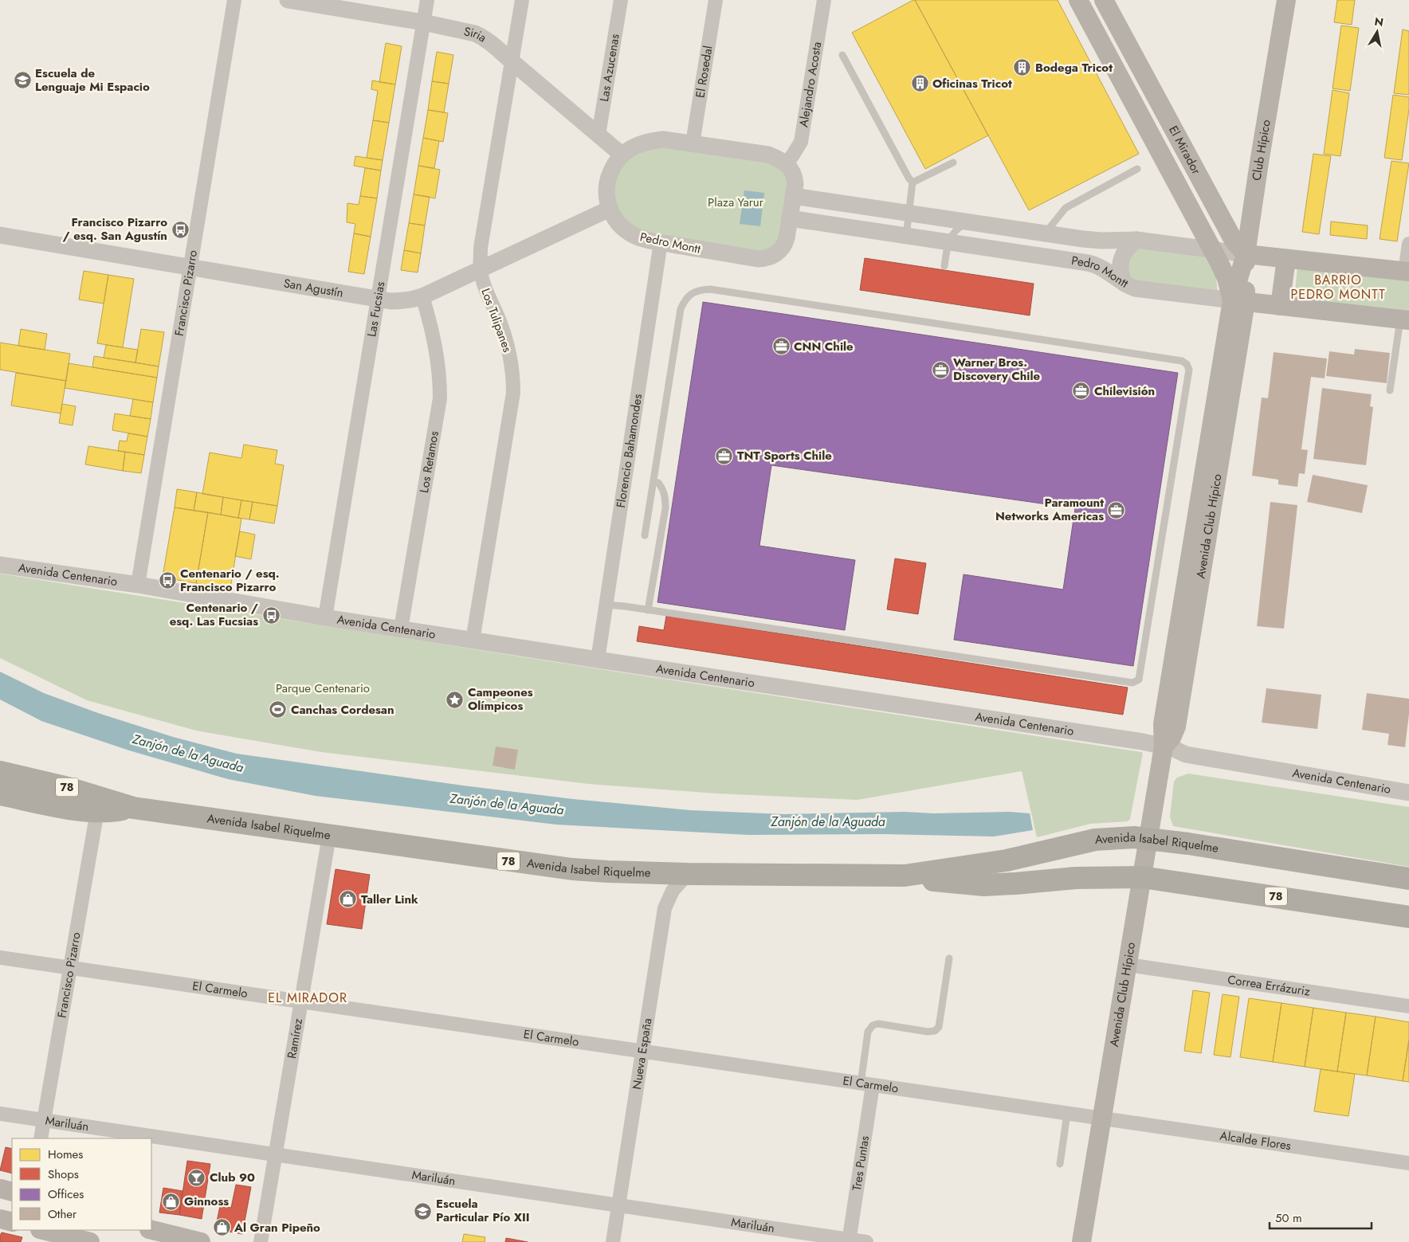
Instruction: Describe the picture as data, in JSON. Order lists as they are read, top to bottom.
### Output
{
  "streets": {
    "highway": ["78", "Avenida Isabel Riquelme"],
    "main road": [
      "El Mirador",
      "Club Hípico",
      "Pedro Montt",
      "Avenida Club Hípico"
    ],
    "street": [
      "Siria",
      "Las Azucenas",
      "El Rosedal",
      "Alejandro Acosta",
      "San Agustín",
      "Francisco Pizarro",
      "Las Fucsias",
      "Los Tulipanes",
      "Florencio Bahamondes",
      "Los Retamos",
      "Avenida Centenario",
      "Correa Errázuriz",
      "El Carmelo",
      "Ramírez",
      "Nueva España",
      "Mariluán",
      "Alcalde Flores",
      "Tres Puntas"
    ]
  },
  "crossings": [
    ["Siria", "Las Azucenas"],
    ["Siria", "Pedro Montt"],
    ["Siria", "Las Fucsias"],
    ["Siria", "Los Tulipanes"],
    ["El Rosedal", "Pedro Montt"],
    ["Alejandro Acosta", "Pedro Montt"],
    ["El Mirador", "Club Hípico"],
    ["El Mirador", "Pedro Montt"],
    ["El Mirador", "Avenida Club Hípico"],
    ["Club Hípico", "Pedro Montt"],
    ["Club Hípico", "Avenida Club Hípico"],
    ["Pedro Montt", "San Agustín"],
    ["Pedro Montt", "Florencio Bahamondes"],
    ["Pedro Montt", "Avenida Club Hípico"],
    ["San Agustín", "Francisco Pizarro"],
    ["San Agustín", "Las Fucsias"],
    ["San Agustín", "Los Tulipanes"],
    ["San Agustín", "Los Retamos"],
    ["Francisco Pizarro", "Avenida Centenario"],
    ["Francisco Pizarro", "Avenida Isabel Riquelme"],
    ["Francisco Pizarro", "El Carmelo"],
    ["Francisco Pizarro", "Mariluán"],
    ["Las Fucsias", "Avenida Centenario"],
    ["Los Tulipanes", "Avenida Centenario"],
    ["Florencio Bahamondes", "Avenida Centenario"],
    ["Los Retamos", "Avenida Centenario"],
    ["Avenida Club Hípico", "Avenida Centenario"],
    ["Avenida Club Hípico", "Avenida Isabel Riquelme"],
    ["Avenida Club Hípico", "Correa Errázuriz"],
    ["Avenida Club Hípico", "El Carmelo"],
    ["Avenida Club Hípico", "Alcalde Flores"],
    ["Avenida Isabel Riquelme", "Ramírez"],
    ["Avenida Isabel Riquelme", "Nueva España"],
    ["El Carmelo", "Ramírez"],
    ["El Carmelo", "Nueva España"],
    ["El Carmelo", "Alcalde Flores"],
    ["El Carmelo", "Tres Puntas"],
    ["Ramírez", "Mariluán"],
    ["Nueva España", "Mariluán"],
    ["Mariluán", "Tres Puntas"]
  ],
  "districts": ["BARRIO PEDRO MONTT", "EL MIRADOR"],
  "water": ["Zanjón de la Aguada"],
  "parks": ["Plaza Yarur", "Parque Centenario"],
  "places": {
    "building": ["Bodega Tricot", "Oficinas Tricot"],
    "school or university": ["Escuela de Lenguaje Mi Espacio", "Escuela Particular Pío XII"],
    "bus stop": ["Francisco Pizarro / esq. San Agustín", "Centenario / esq. Francisco Pizarro", "Centenario / esq. Las Fucsias"],
    "office": [
      "CNN Chile",
      "Warner Bros. Discovery Chile",
      "Chilevisión",
      "TNT Sports Chile",
      "Paramount Networks Americas"
    ],
    "place": ["Campeones Olímpicos"],
    "sports": ["Canchas Cordesan"],
    "shop": ["Taller Link", "Ginnoss", "Al Gran Pipeño"],
    "bar": ["Club 90"]
  },
  "legend": [
    "Homes",
    "Shops",
    "Offices",
    "Other"
  ],
  "scale_bar": "50 m",
  "north": "top"
}
